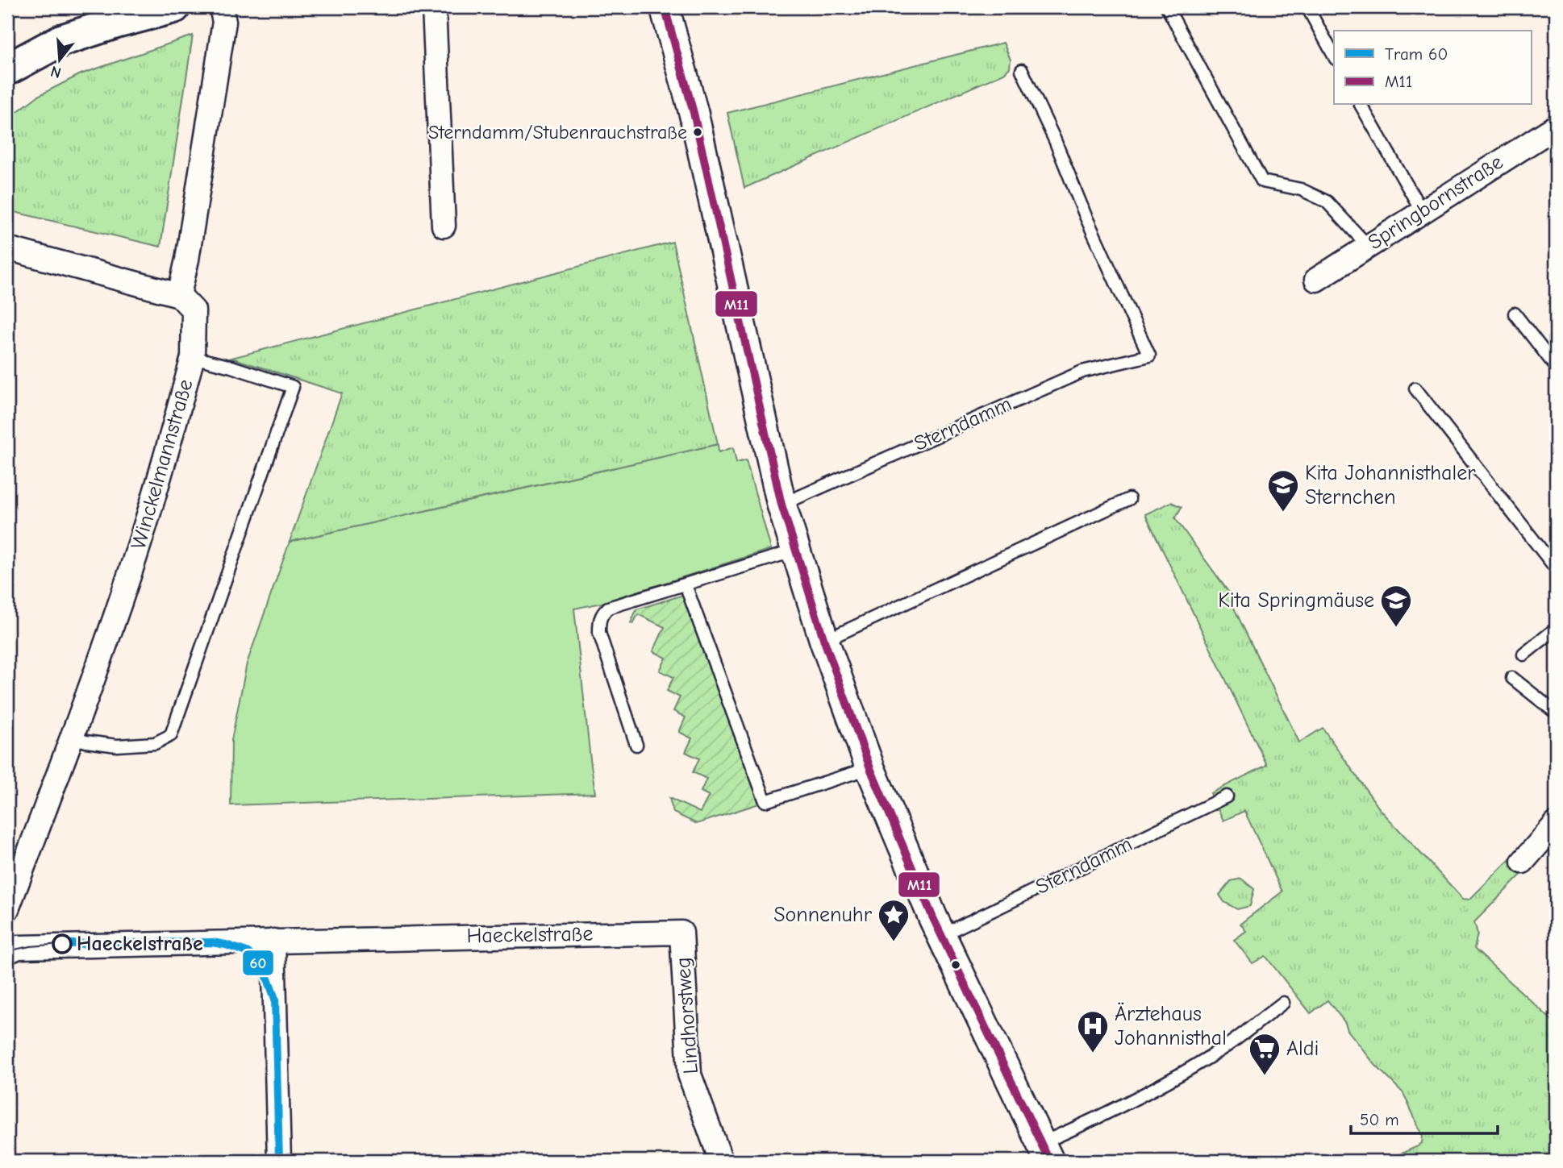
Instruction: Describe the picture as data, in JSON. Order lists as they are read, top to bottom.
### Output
{
  "streets": {
    "street": [
      "Springbornstraße",
      "Winckelmannstraße",
      "Haeckelstraße",
      "Lindhorstweg"
    ],
    "lane": ["Sterndamm"]
  },
  "crossings": [
    ["Haeckelstraße", "Lindhorstweg"]
  ],
  "places": {
    "other": ["Sterndamm/Stubenrauchstraße", "Haeckelstraße"],
    "school or university": ["Kita Johannisthaler Sternchen", "Kita Springmäuse"],
    "place": ["Sonnenuhr"],
    "hospital": ["Ärztehaus Johannisthal"],
    "supermarket": ["Aldi"]
  },
  "lines": ["transit line M11", "tram line 60"],
  "legend": ["Tram 60", "M11"],
  "scale_bar": "50 m",
  "north": "bottom"
}
